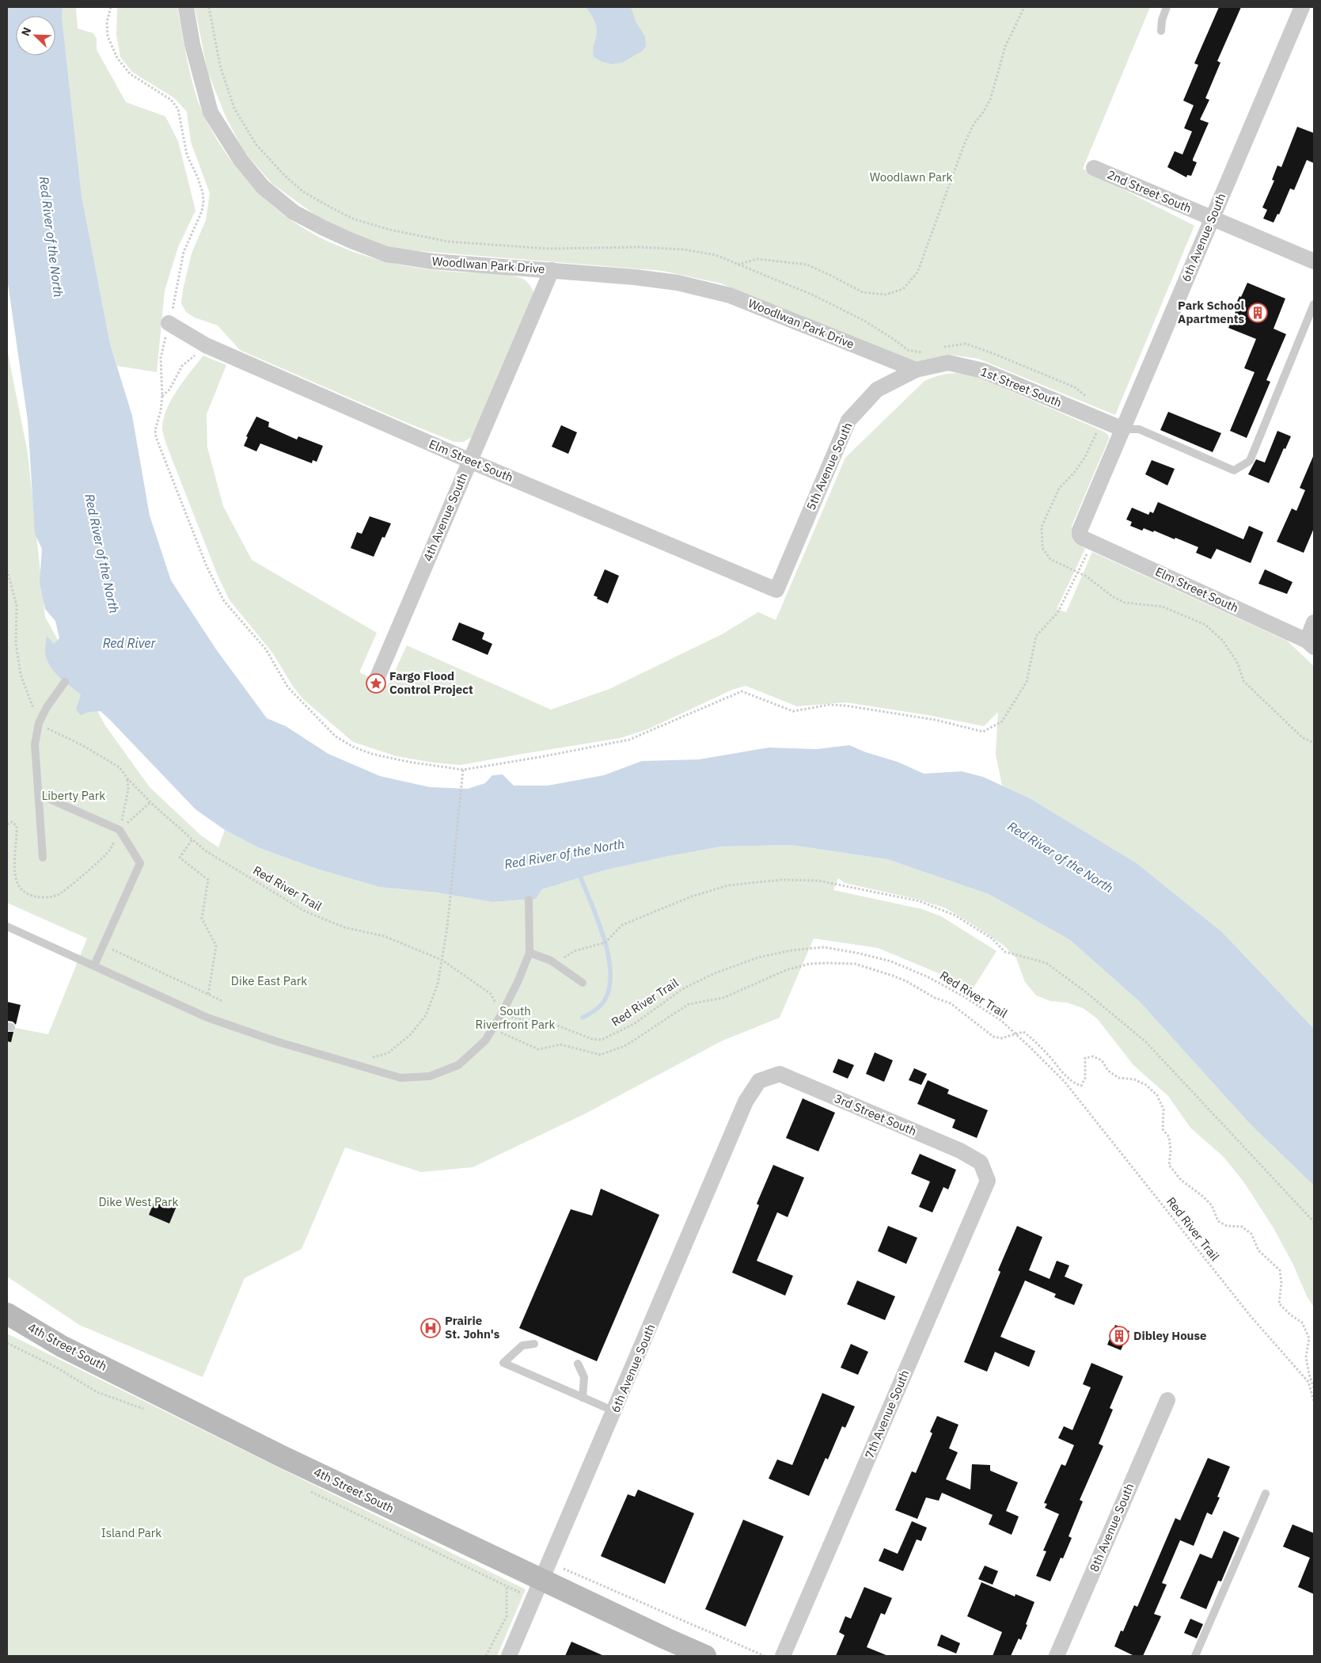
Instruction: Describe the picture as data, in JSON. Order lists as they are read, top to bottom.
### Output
{
  "streets": {
    "street": [
      "2nd Street South",
      "6th Avenue South",
      "Woodlwan Park Drive",
      "1st Street South",
      "Elm Street South",
      "5th Avenue South",
      "4th Avenue South",
      "3rd Street South",
      "4th Street South",
      "7th Avenue South",
      "8th Avenue South"
    ],
    "path": ["Red River Trail"]
  },
  "crossings": [
    ["2nd Street South", "6th Avenue South"],
    ["6th Avenue South", "1st Street South"],
    ["6th Avenue South", "Elm Street South"],
    ["6th Avenue South", "3rd Street South"],
    ["6th Avenue South", "4th Street South"],
    ["Woodlwan Park Drive", "1st Street South"],
    ["Woodlwan Park Drive", "5th Avenue South"],
    ["Woodlwan Park Drive", "4th Avenue South"],
    ["1st Street South", "5th Avenue South"],
    ["Elm Street South", "5th Avenue South"],
    ["Elm Street South", "4th Avenue South"],
    ["3rd Street South", "7th Avenue South"]
  ],
  "water": ["Red River of the North", "Red River"],
  "parks": [
    "Woodlawn Park",
    "Liberty Park",
    "Dike East Park",
    "South Riverfront Park",
    "Dike West Park",
    "Island Park"
  ],
  "places": {
    "building": ["Park School Apartments", "Dibley House"],
    "place": ["Fargo Flood Control Project"],
    "hospital": ["Prairie St. John's"]
  },
  "north": "top left"
}
